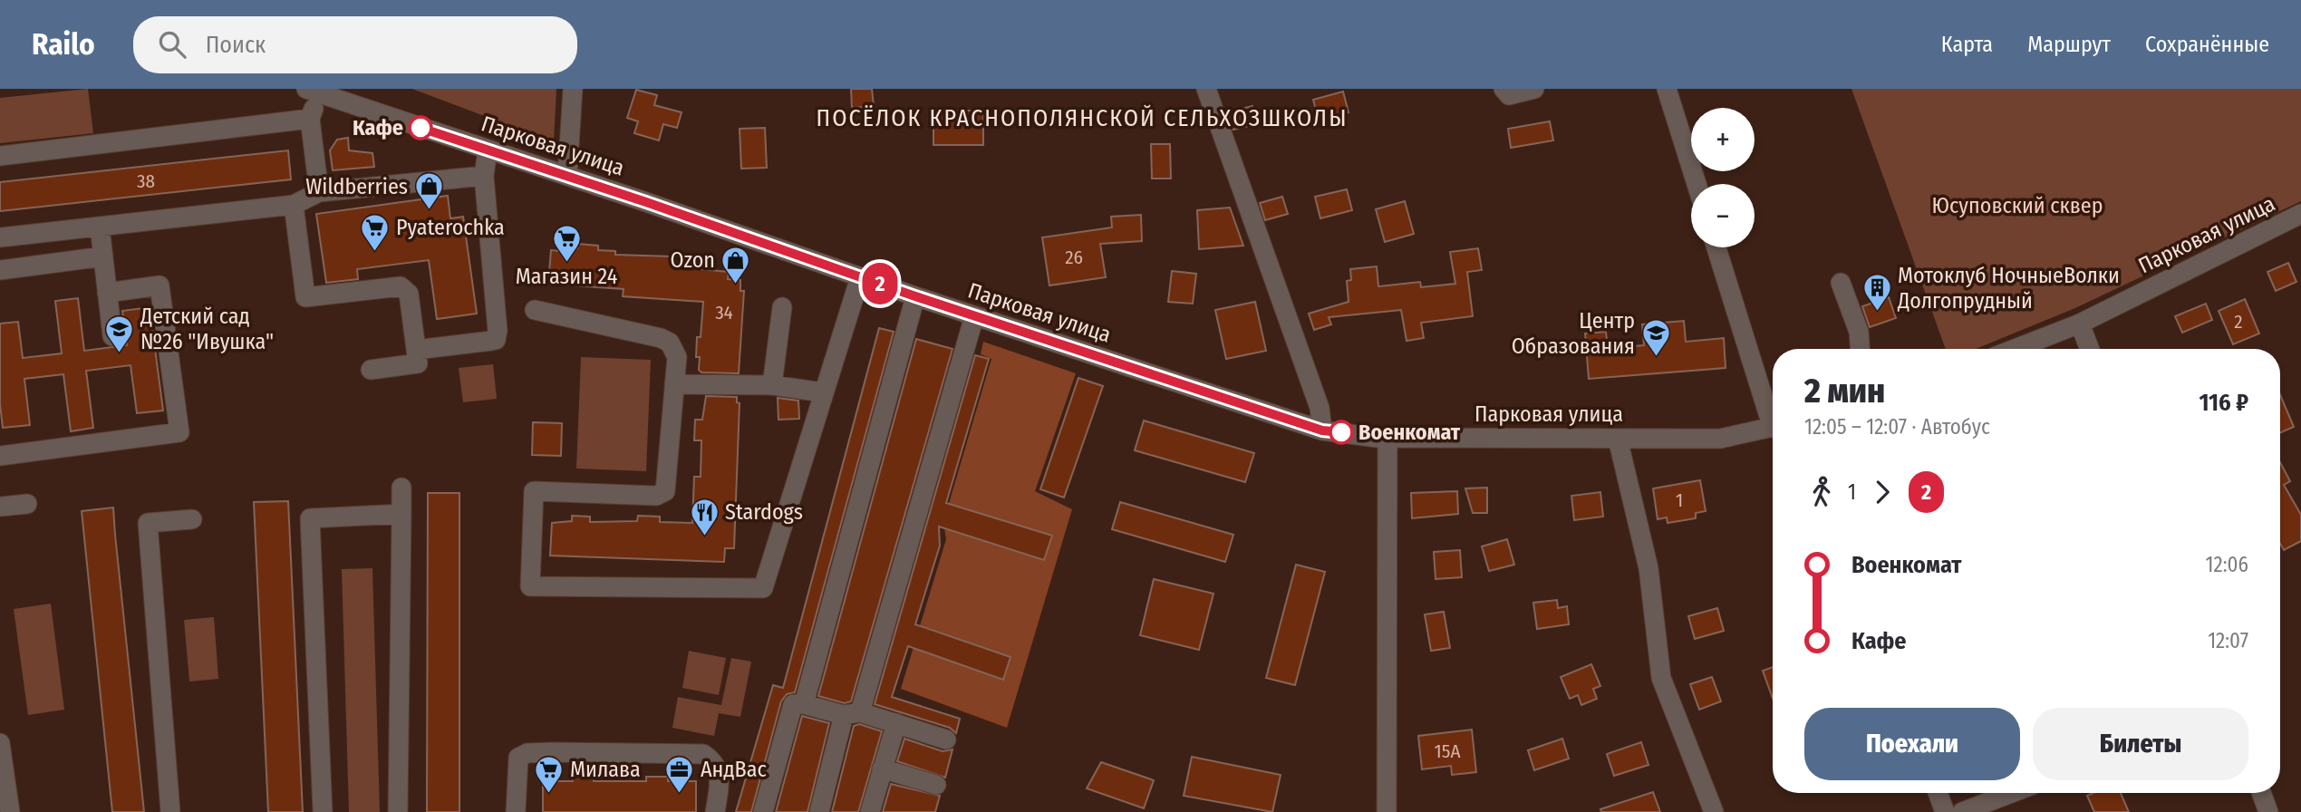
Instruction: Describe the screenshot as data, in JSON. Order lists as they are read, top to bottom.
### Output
{
  "streets": {
    "street": ["Парковая улица"]
  },
  "districts": ["ПОСЁЛОК КРАСНОПОЛЯНСКОЙ СЕЛЬХОЗШКОЛЫ"],
  "parks": ["Юсуповский сквер"],
  "places": {
    "other": ["Кафе", "Военкомат"],
    "shop": ["Wildberries", "Ozon"],
    "supermarket": ["Pyaterochka", "Магазин 24", "Милава"],
    "building": ["Мотоклуб НочныеВолки Долгопрудный"],
    "school or university": ["Детский сад №26 \"Ивушка\"", "Центр Образования"],
    "restaurant": ["Stardogs"],
    "office": ["АндВас"]
  },
  "lines": ["bus line 2"],
  "house_numbers": [
    "38",
    "26",
    "34",
    "2",
    "1",
    "15А"
  ],
  "page": {
    "header": "Railo",
    "search": "Поиск",
    "nav": ["Карта", "Маршрут", "Сохранённые"],
    "on_map": "2",
    "map_buttons": ["+", "−"],
    "heading": ["2 мин", "12:05 – 12:07 · Автобус", "116 ₽"],
    "legs": ["1", "2"],
    "list": [
      {
        "name": "Военкомат",
        "value": "12:06"
      },
      {
        "name": "Кафе",
        "value": "12:07"
      }
    ],
    "buttons": ["Поехали", "Билеты"]
  }
}
